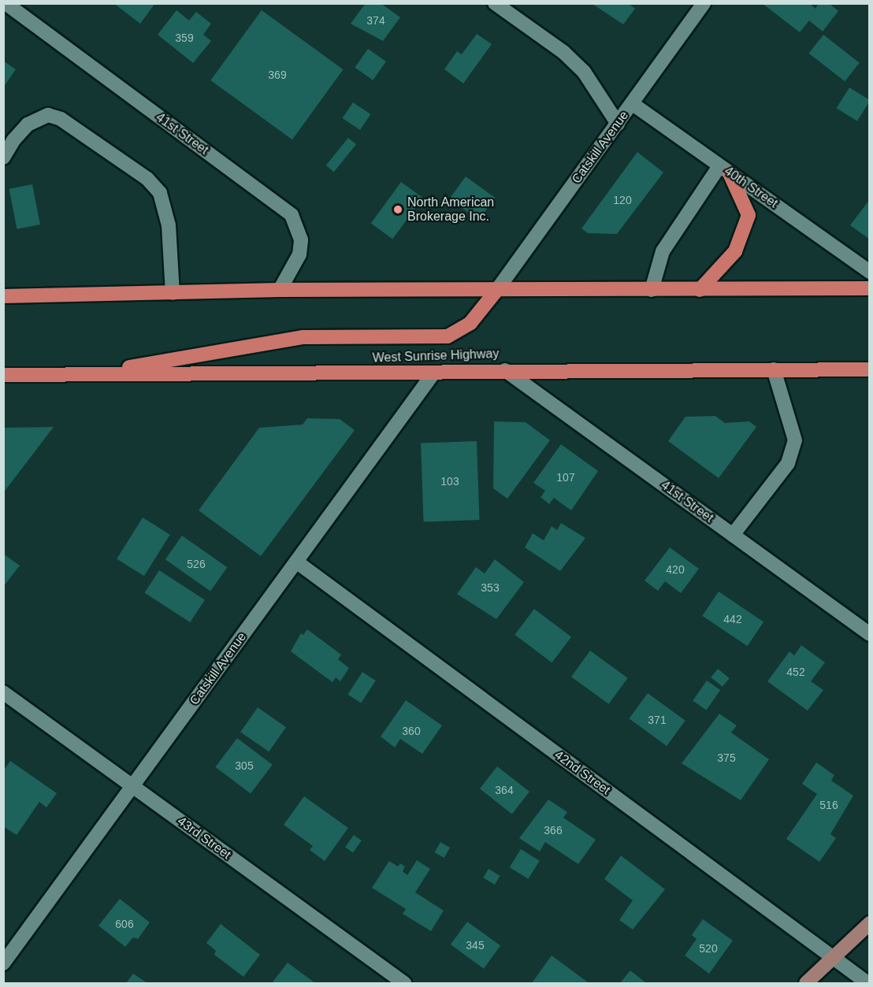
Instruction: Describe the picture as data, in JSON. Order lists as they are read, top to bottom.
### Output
{
  "streets": {
    "highway": ["West Sunrise Highway"],
    "street": [
      "41st Street",
      "Catskill Avenue",
      "40th Street",
      "42nd Street",
      "43rd Street"
    ]
  },
  "crossings": [
    ["41st Street", "West Sunrise Highway"],
    ["Catskill Avenue", "40th Street"],
    ["Catskill Avenue", "West Sunrise Highway"],
    ["Catskill Avenue", "42nd Street"],
    ["Catskill Avenue", "43rd Street"]
  ],
  "places": ["North American Brokerage Inc."],
  "house_numbers": [
    "374",
    "359",
    "369",
    "120",
    "107",
    "103",
    "526",
    "420",
    "353",
    "442",
    "452",
    "371",
    "360",
    "375",
    "305",
    "364",
    "516",
    "366",
    "606",
    "345",
    "520"
  ]
}
